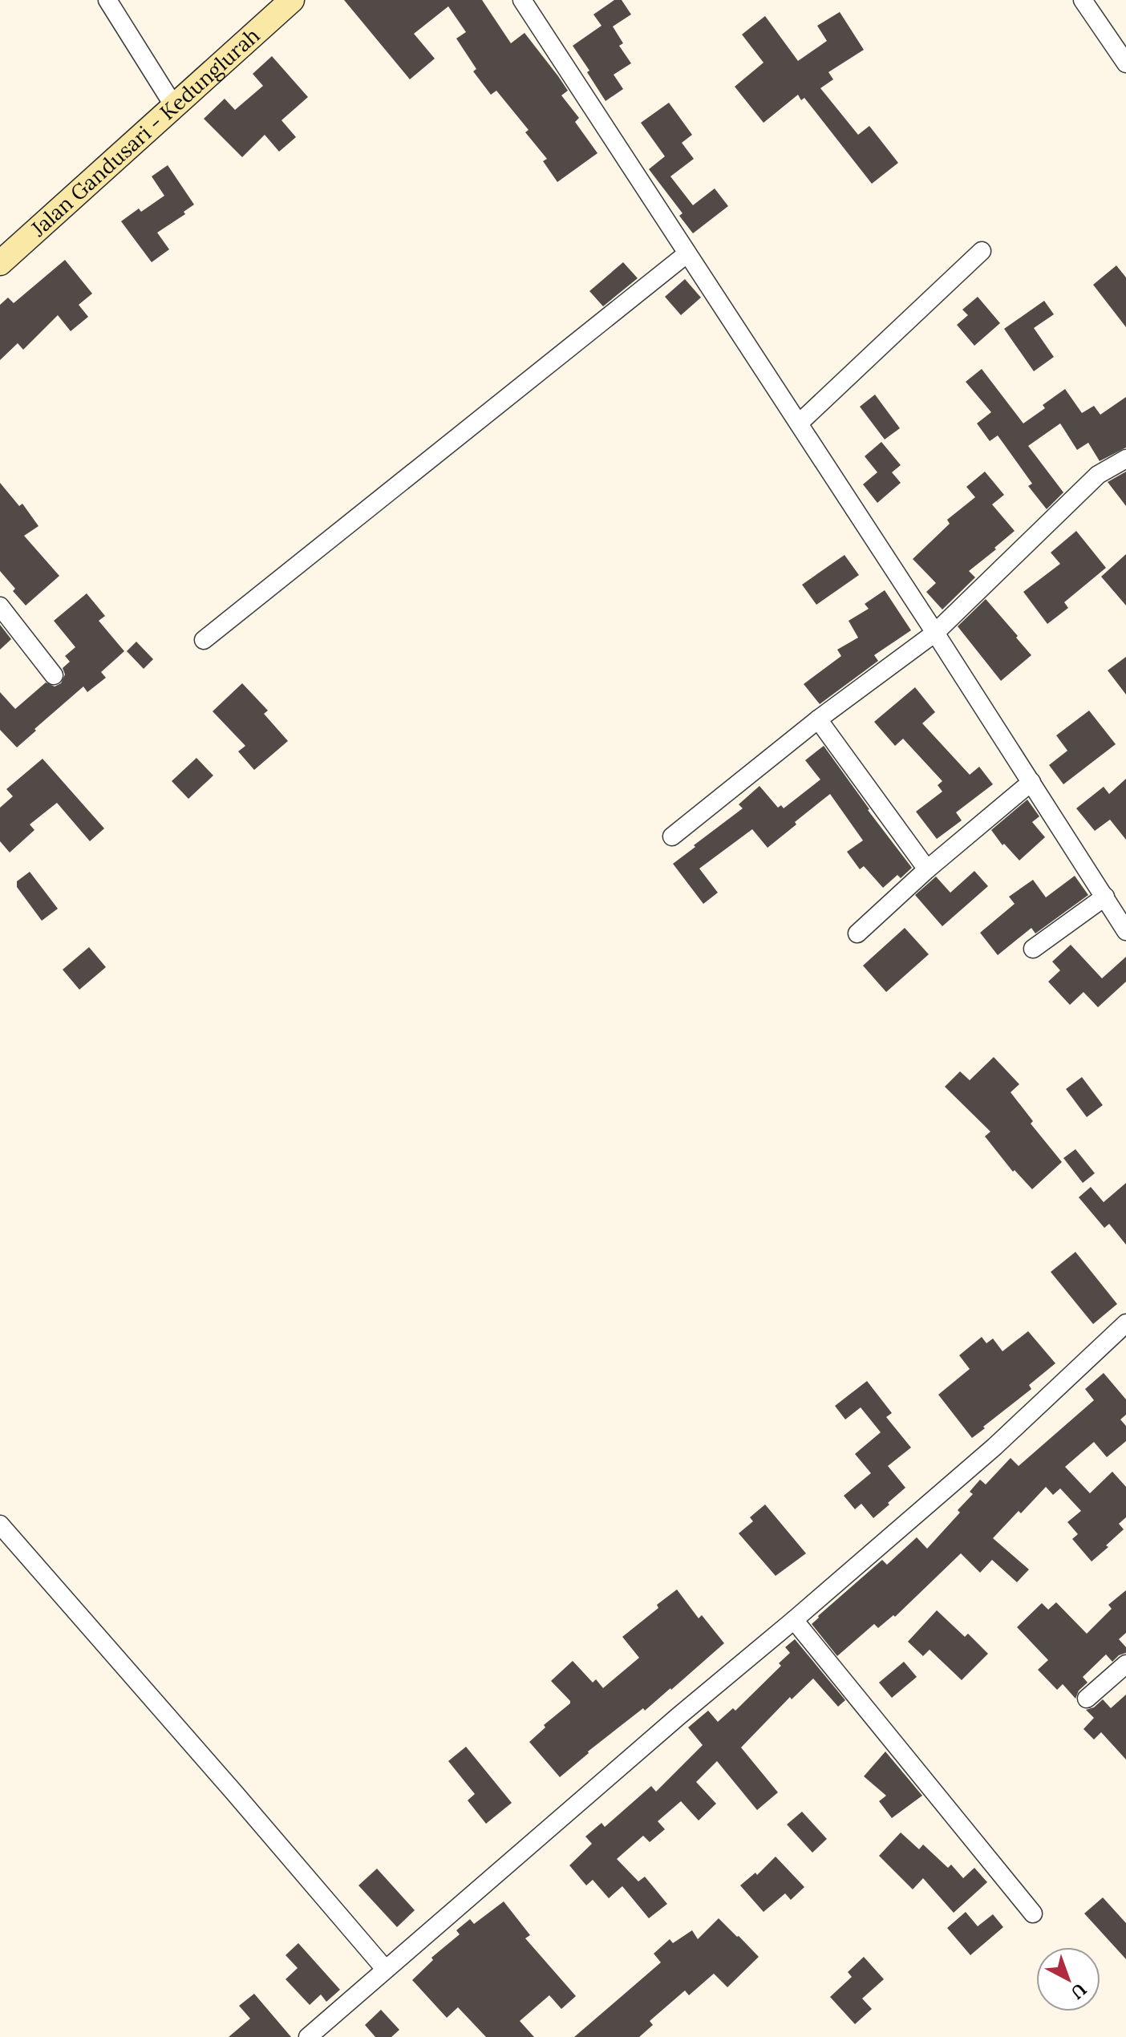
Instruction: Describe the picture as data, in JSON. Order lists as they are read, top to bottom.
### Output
{
  "streets": {
    "street": ["Jalan Gandusari - Kedunglurah"]
  },
  "north": "bottom right"
}
